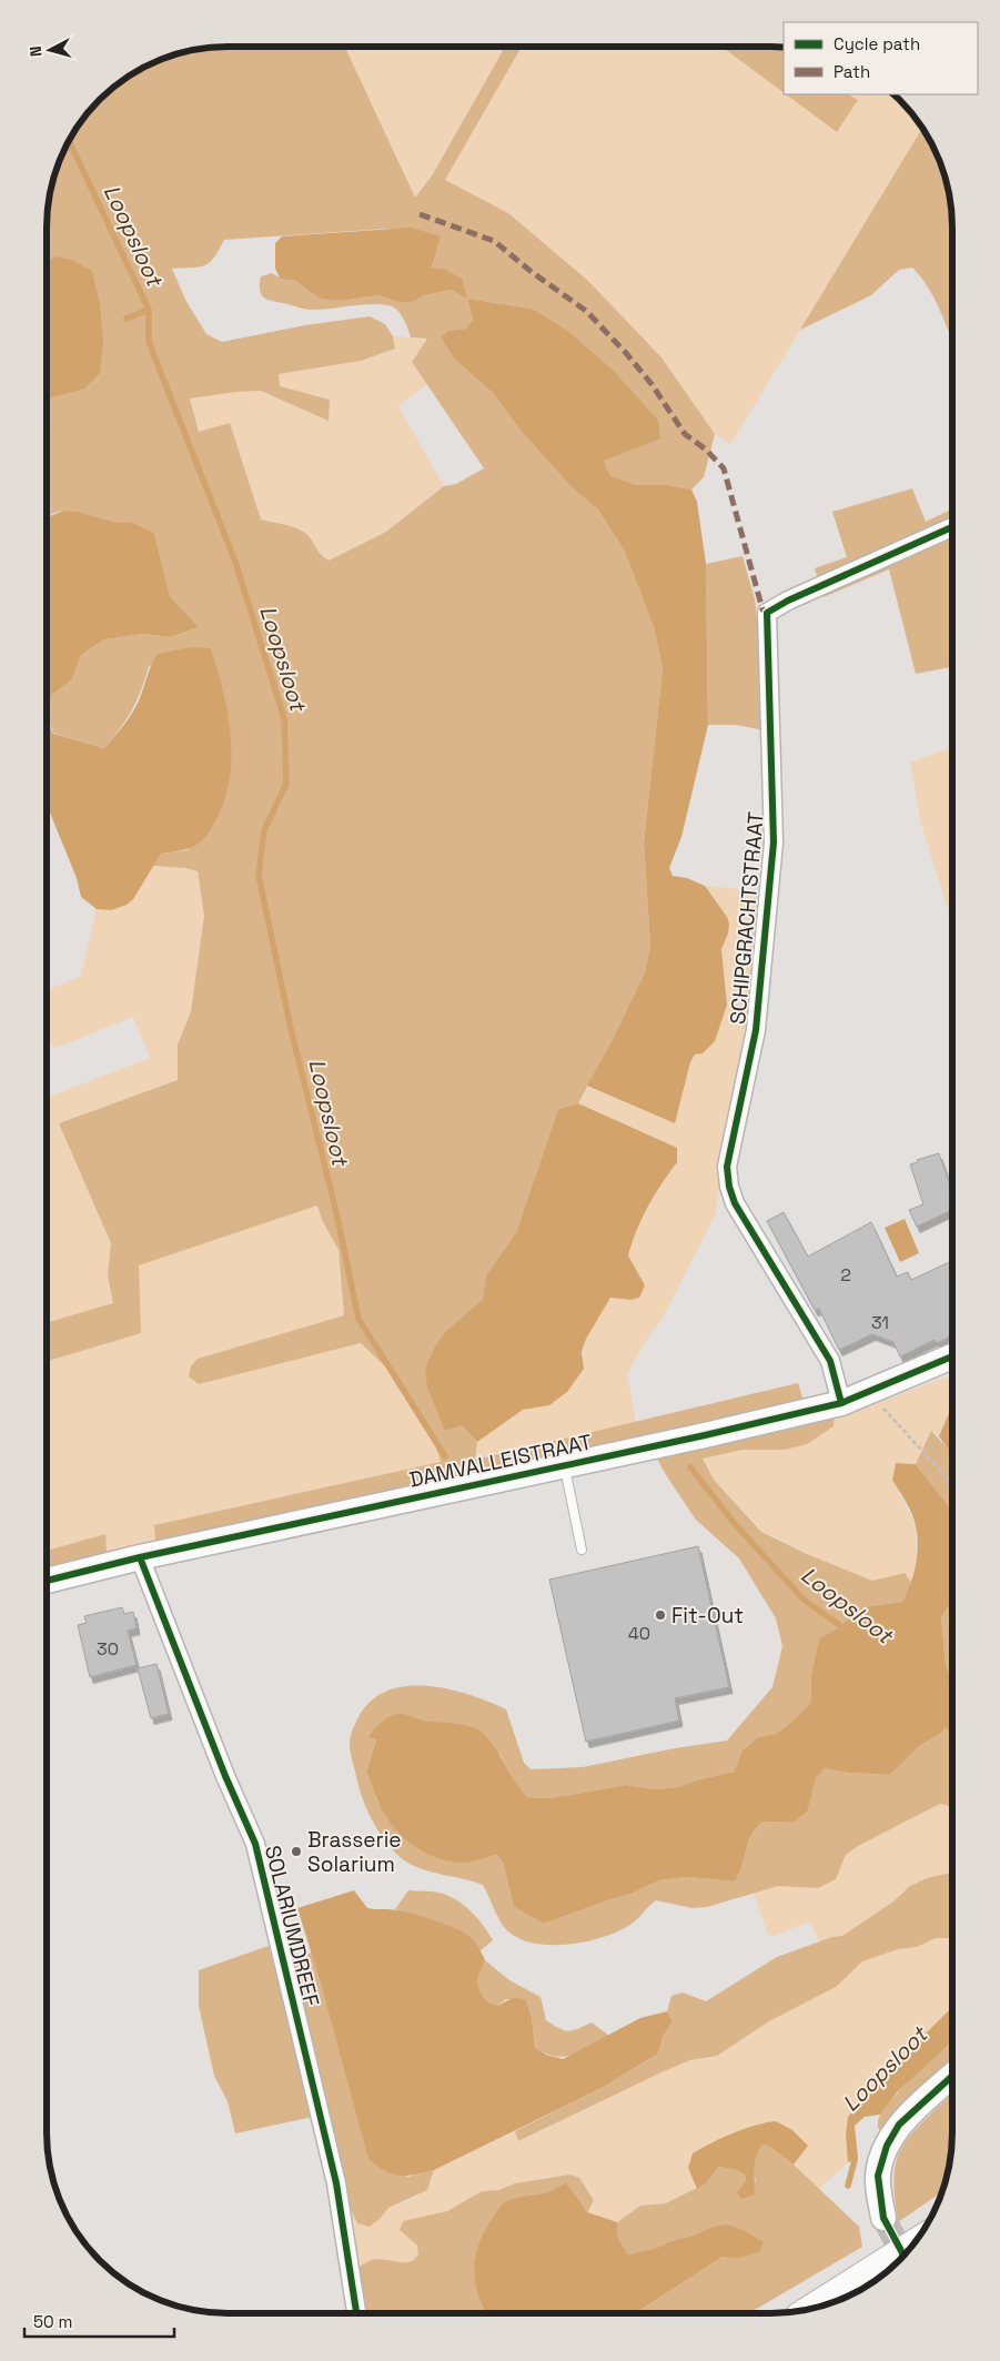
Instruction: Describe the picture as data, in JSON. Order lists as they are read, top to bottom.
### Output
{
  "streets": {
    "street": ["SCHIPGRACHTSTRAAT", "DAMVALLEISTRAAT", "SOLARIUMDREEF"]
  },
  "crossings": [
    ["SCHIPGRACHTSTRAAT", "DAMVALLEISTRAAT"],
    ["DAMVALLEISTRAAT", "SOLARIUMDREEF"]
  ],
  "water": ["Loopsloot"],
  "places": ["Fit-Out", "Brasserie Solarium"],
  "house_numbers": [
    "2",
    "31",
    "40",
    "30"
  ],
  "legend": ["Cycle path", "Path"],
  "scale_bar": "50 m",
  "north": "left"
}
